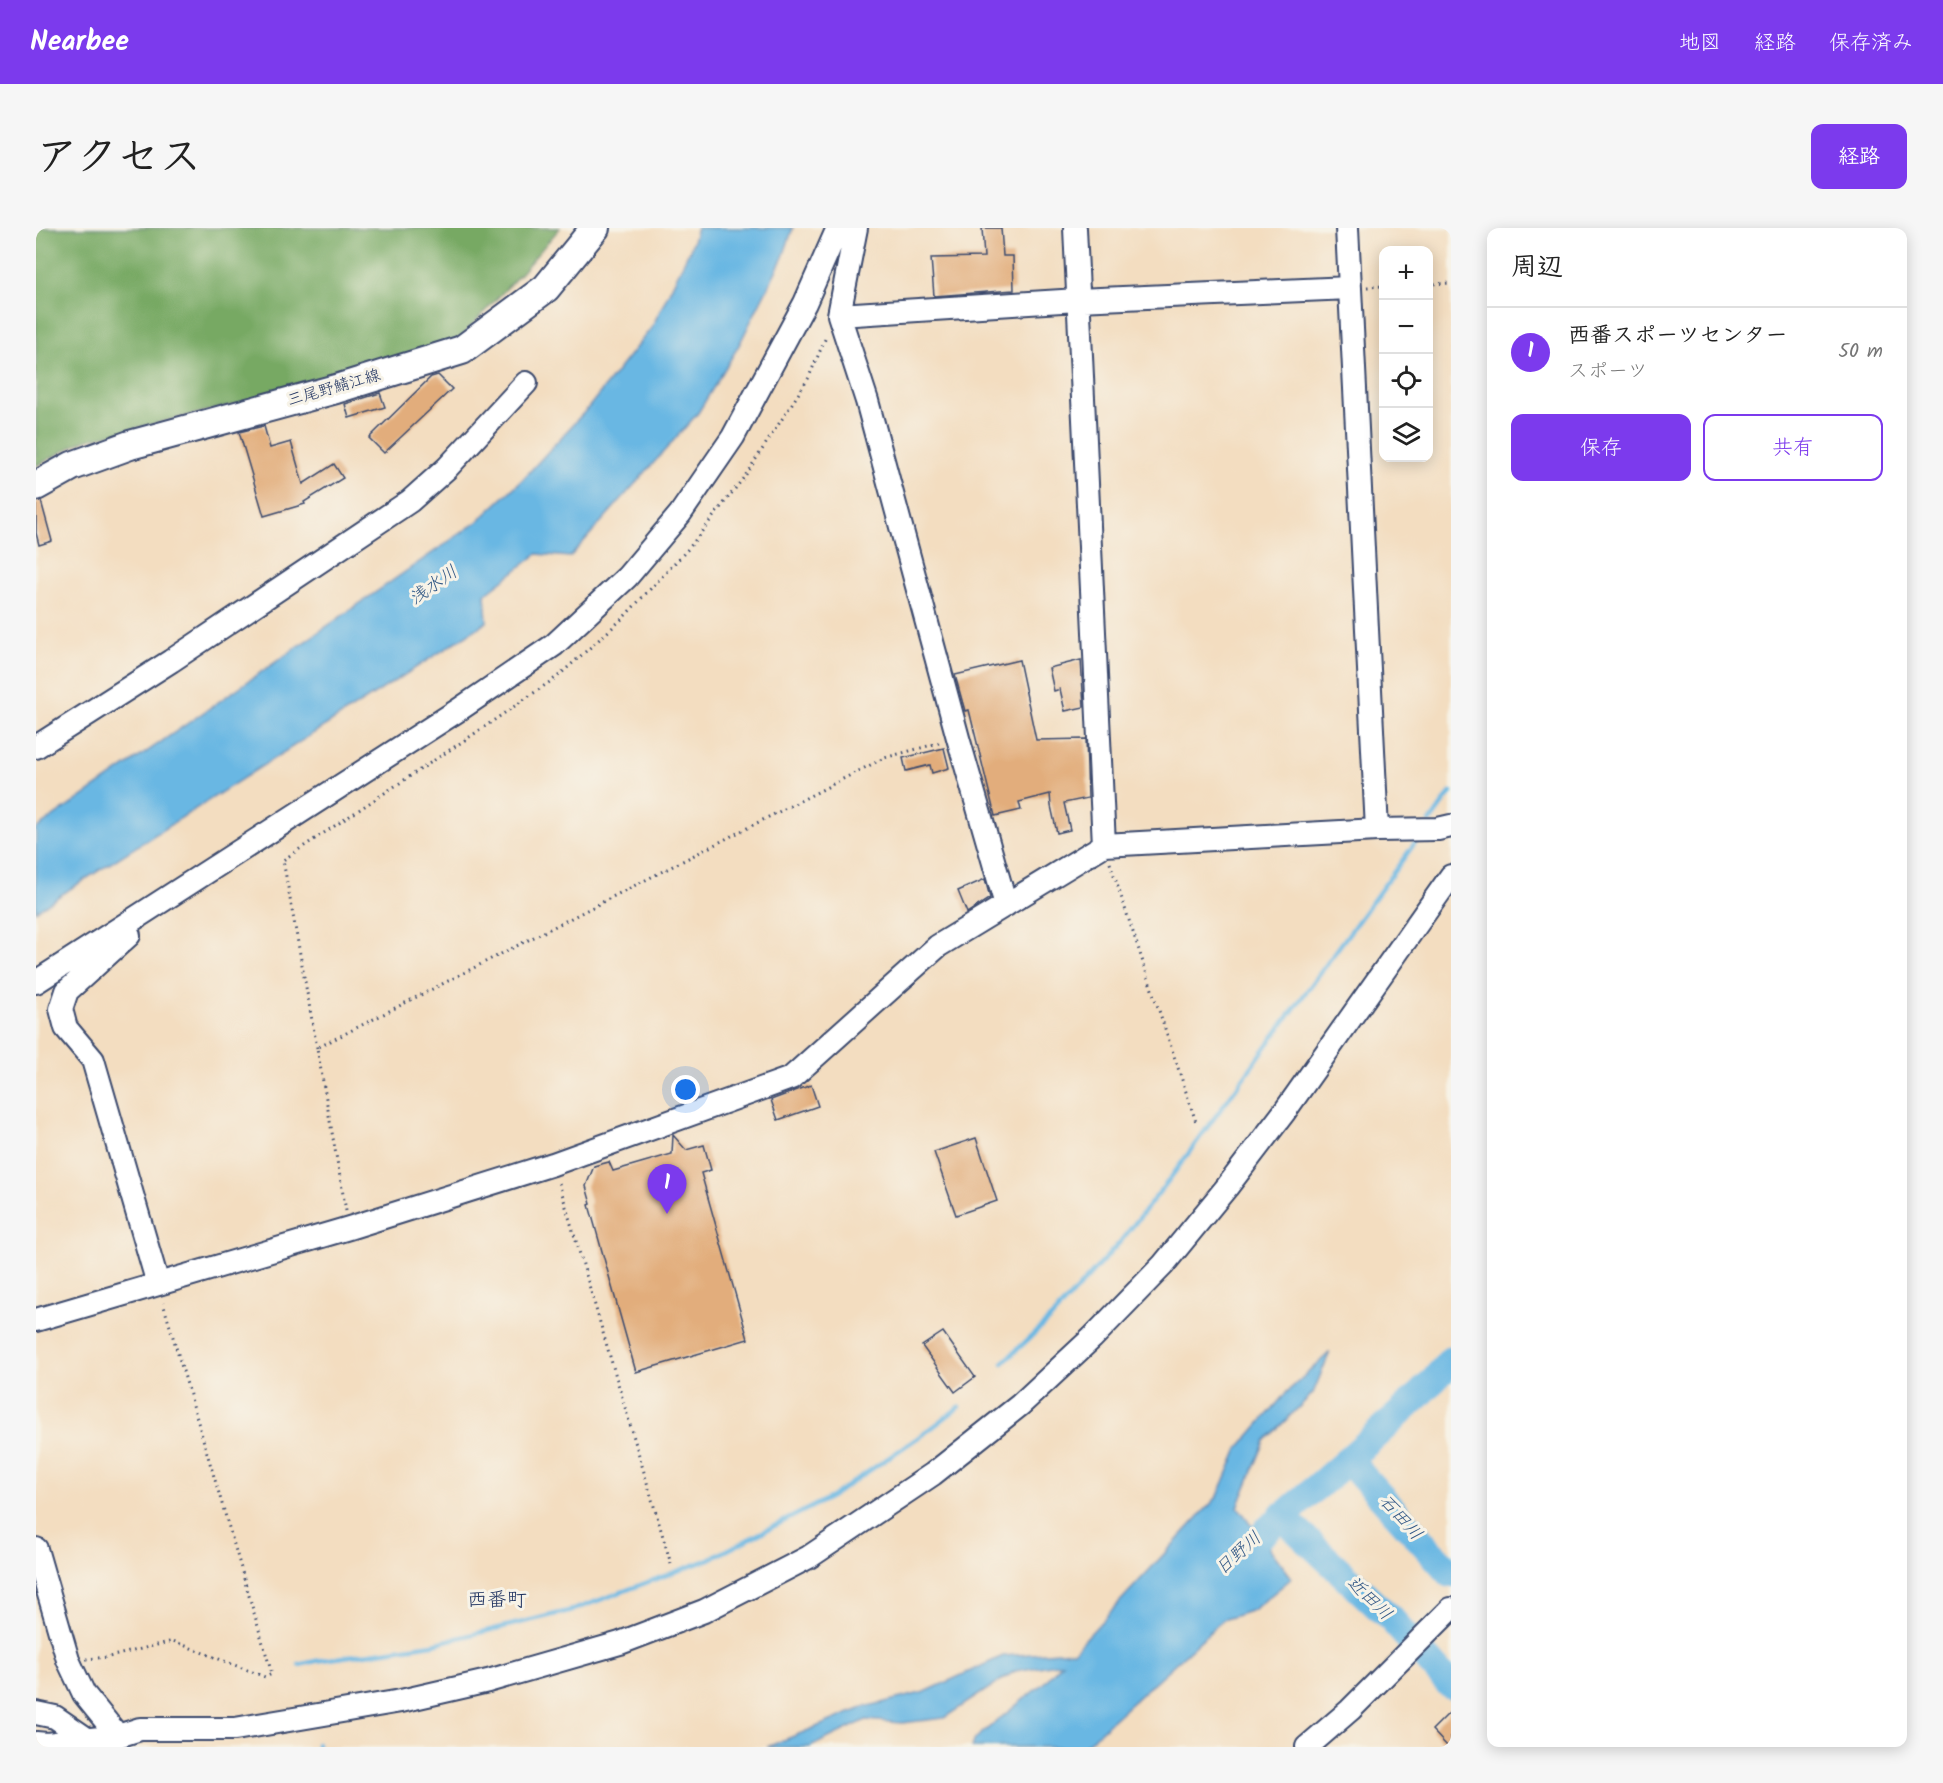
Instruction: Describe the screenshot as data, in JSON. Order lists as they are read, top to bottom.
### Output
{
  "streets": {
    "main road": ["三尾野鯖江線"]
  },
  "districts": ["西番町"],
  "water": [
    "浅水川",
    "石田川",
    "日野川",
    "近田川"
  ],
  "page": {
    "header": "Nearbee",
    "nav": ["地図", "経路", "保存済み"],
    "title": "アクセス",
    "buttons": [
      "経路",
      ["保存", "共有"]
    ],
    "heading": "周辺",
    "map_buttons": ["+", "−"],
    "list": [
      {
        "mark": "1",
        "name": "西番スポーツセンター",
        "note": "スポーツ",
        "value": "50 m"
      }
    ],
    "pins": "1"
  }
}
